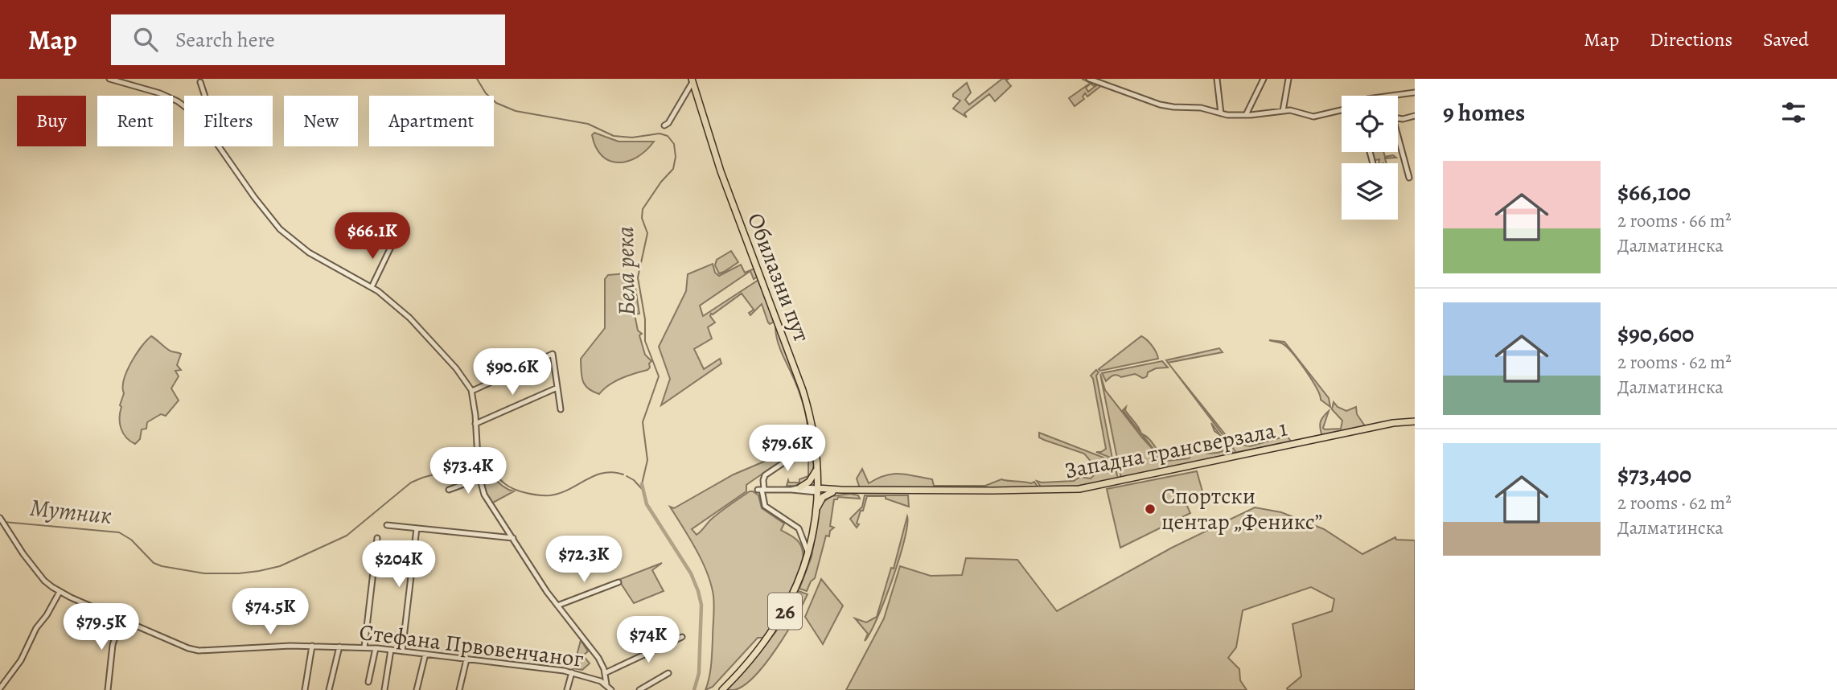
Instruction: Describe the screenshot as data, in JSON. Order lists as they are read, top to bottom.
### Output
{
  "streets": {
    "main road": ["Обилазни пут", "Западна трансверзала 1", "26"],
    "street": ["Стефана Првовенчаног"]
  },
  "crossings": [
    ["Обилазни пут", "Западна трансверзала 1"]
  ],
  "water": ["Бела река", "Мутник"],
  "places": ["Спортски центар „Феникс”"],
  "page": {
    "header": "Map",
    "search": "Search here",
    "nav": ["Map", "Directions", "Saved"],
    "heading": "9 homes",
    "chip": [
      "Buy",
      "Rent",
      "Filters",
      "New",
      "Apartment"
    ],
    "list": [
      {
        "name": "$66,100",
        "note": "2 rooms · 66 m² · Далматинска"
      },
      {
        "name": "$90,600",
        "note": "2 rooms · 62 m² · Далматинска"
      },
      {
        "name": "$73,400",
        "note": "2 rooms · 62 m² · Далматинска"
      }
    ],
    "price": [
      "$66.1K",
      "$90.6K",
      "$79.6K",
      "$73.4K",
      "$72.3K",
      "$204K",
      "$74.5K",
      "$79.5K",
      "$74K"
    ]
  }
}
